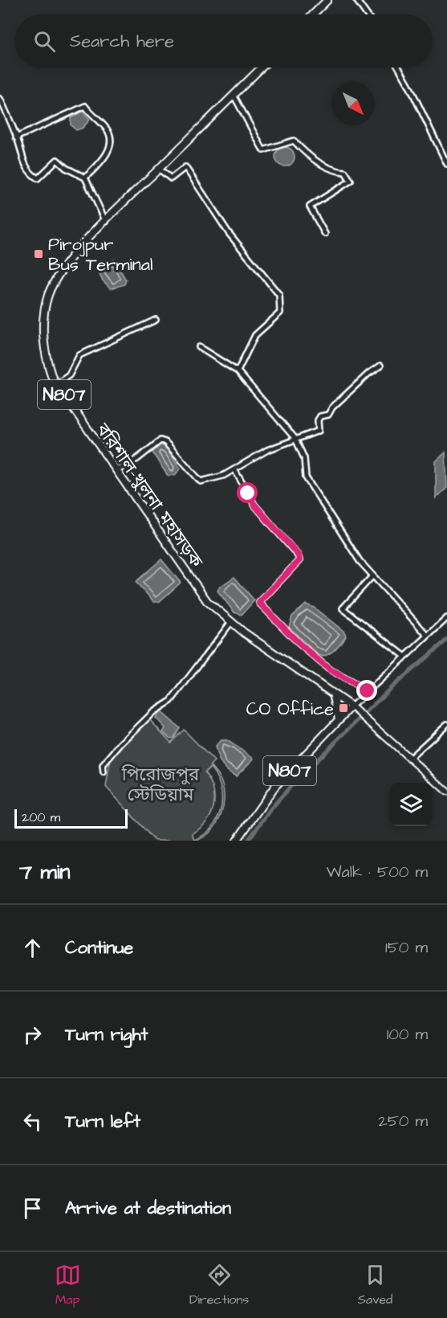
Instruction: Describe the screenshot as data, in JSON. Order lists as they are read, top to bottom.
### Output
{
  "streets": {
    "highway": ["N807", "বরিশাল-খুলনা মহাসড়ক"]
  },
  "crossings": [
    ["N807", "বরিশাল-খুলনা মহাসড়ক"]
  ],
  "parks": ["পিরোজপুর স্টেডিয়াম"],
  "places": {
    "transit": ["Pirojpur Bus Terminal", "CO Office"]
  },
  "scale_bar": "200 m",
  "north": "bottom right",
  "page": {
    "search": "Search here",
    "scale": "200 m",
    "heading": ["7 min", "Walk · 500 m"],
    "list": [
      ["Continue", "150 m"],
      ["Turn right", "100 m"],
      ["Turn left", "250 m"],
      "Arrive at destination"
    ],
    "nav": ["Map", "Directions", "Saved"]
  }
}
